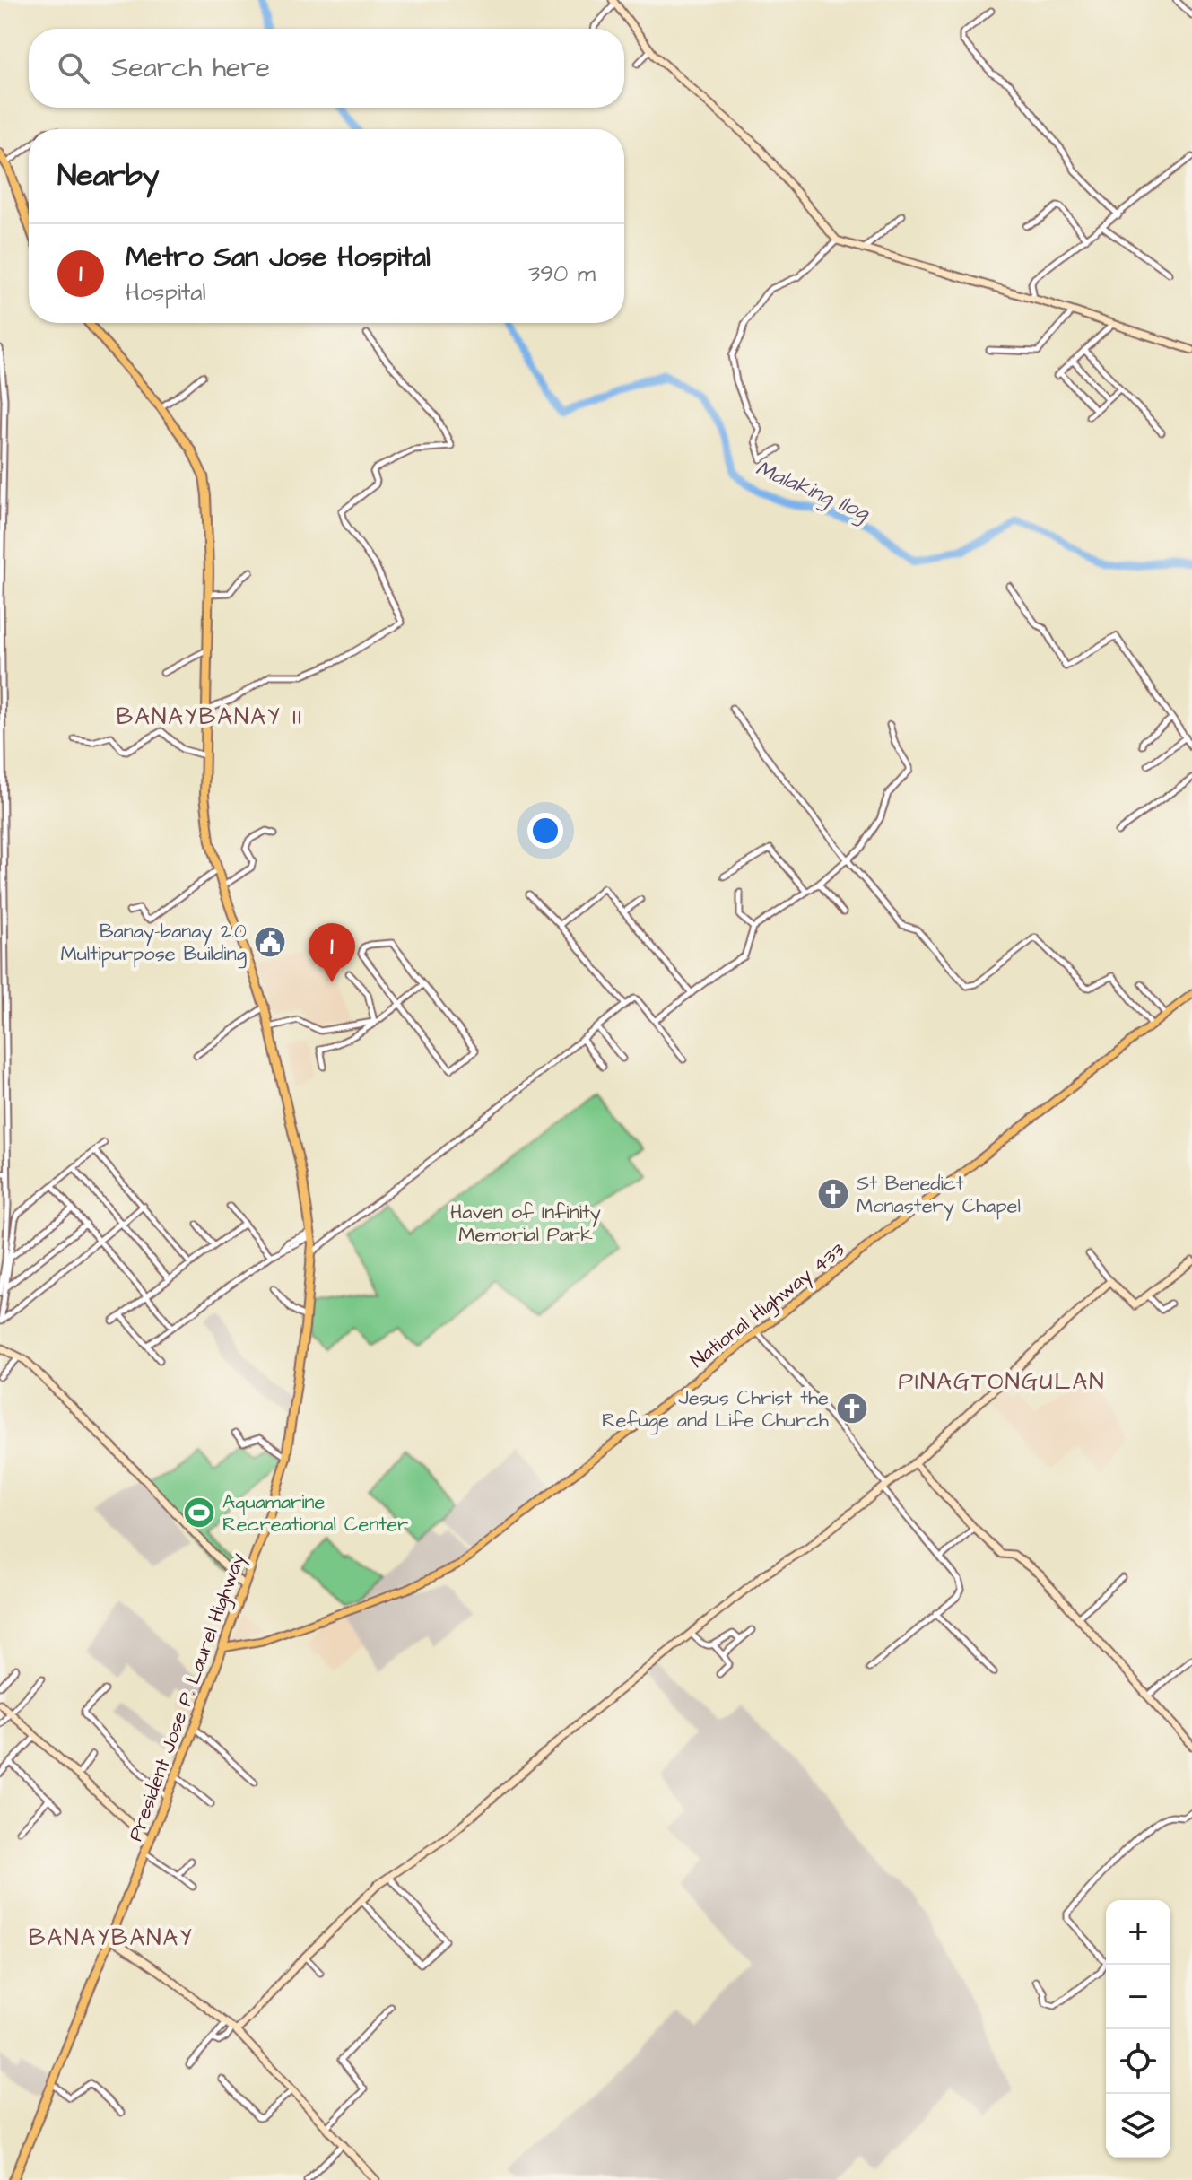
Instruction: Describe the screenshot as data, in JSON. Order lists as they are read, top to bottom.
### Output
{
  "streets": {
    "highway": ["President Jose P. Laurel Highway"],
    "main road": ["National Highway 433"]
  },
  "crossings": [
    ["National Highway 433", "President Jose P. Laurel Highway"]
  ],
  "districts": ["BANAYBANAY II", "PINAGTONGULAN", "BANAYBANAY"],
  "water": ["Malaking Ilog"],
  "parks": ["Haven of Infinity Memorial Park"],
  "places": {
    "public building": ["Banay-banay 2.0 Multipurpose Building"],
    "church": ["St Benedict Monastery Chapel", "Jesus Christ the Refuge and Life Church"],
    "sports": ["Aquamarine Recreational Center"]
  },
  "page": {
    "search": "Search here",
    "heading": "Nearby",
    "list": [
      {
        "mark": "1",
        "name": "Metro San Jose Hospital",
        "note": "Hospital",
        "value": "390 m"
      }
    ],
    "pins": "1",
    "map_buttons": ["+", "−"]
  }
}
